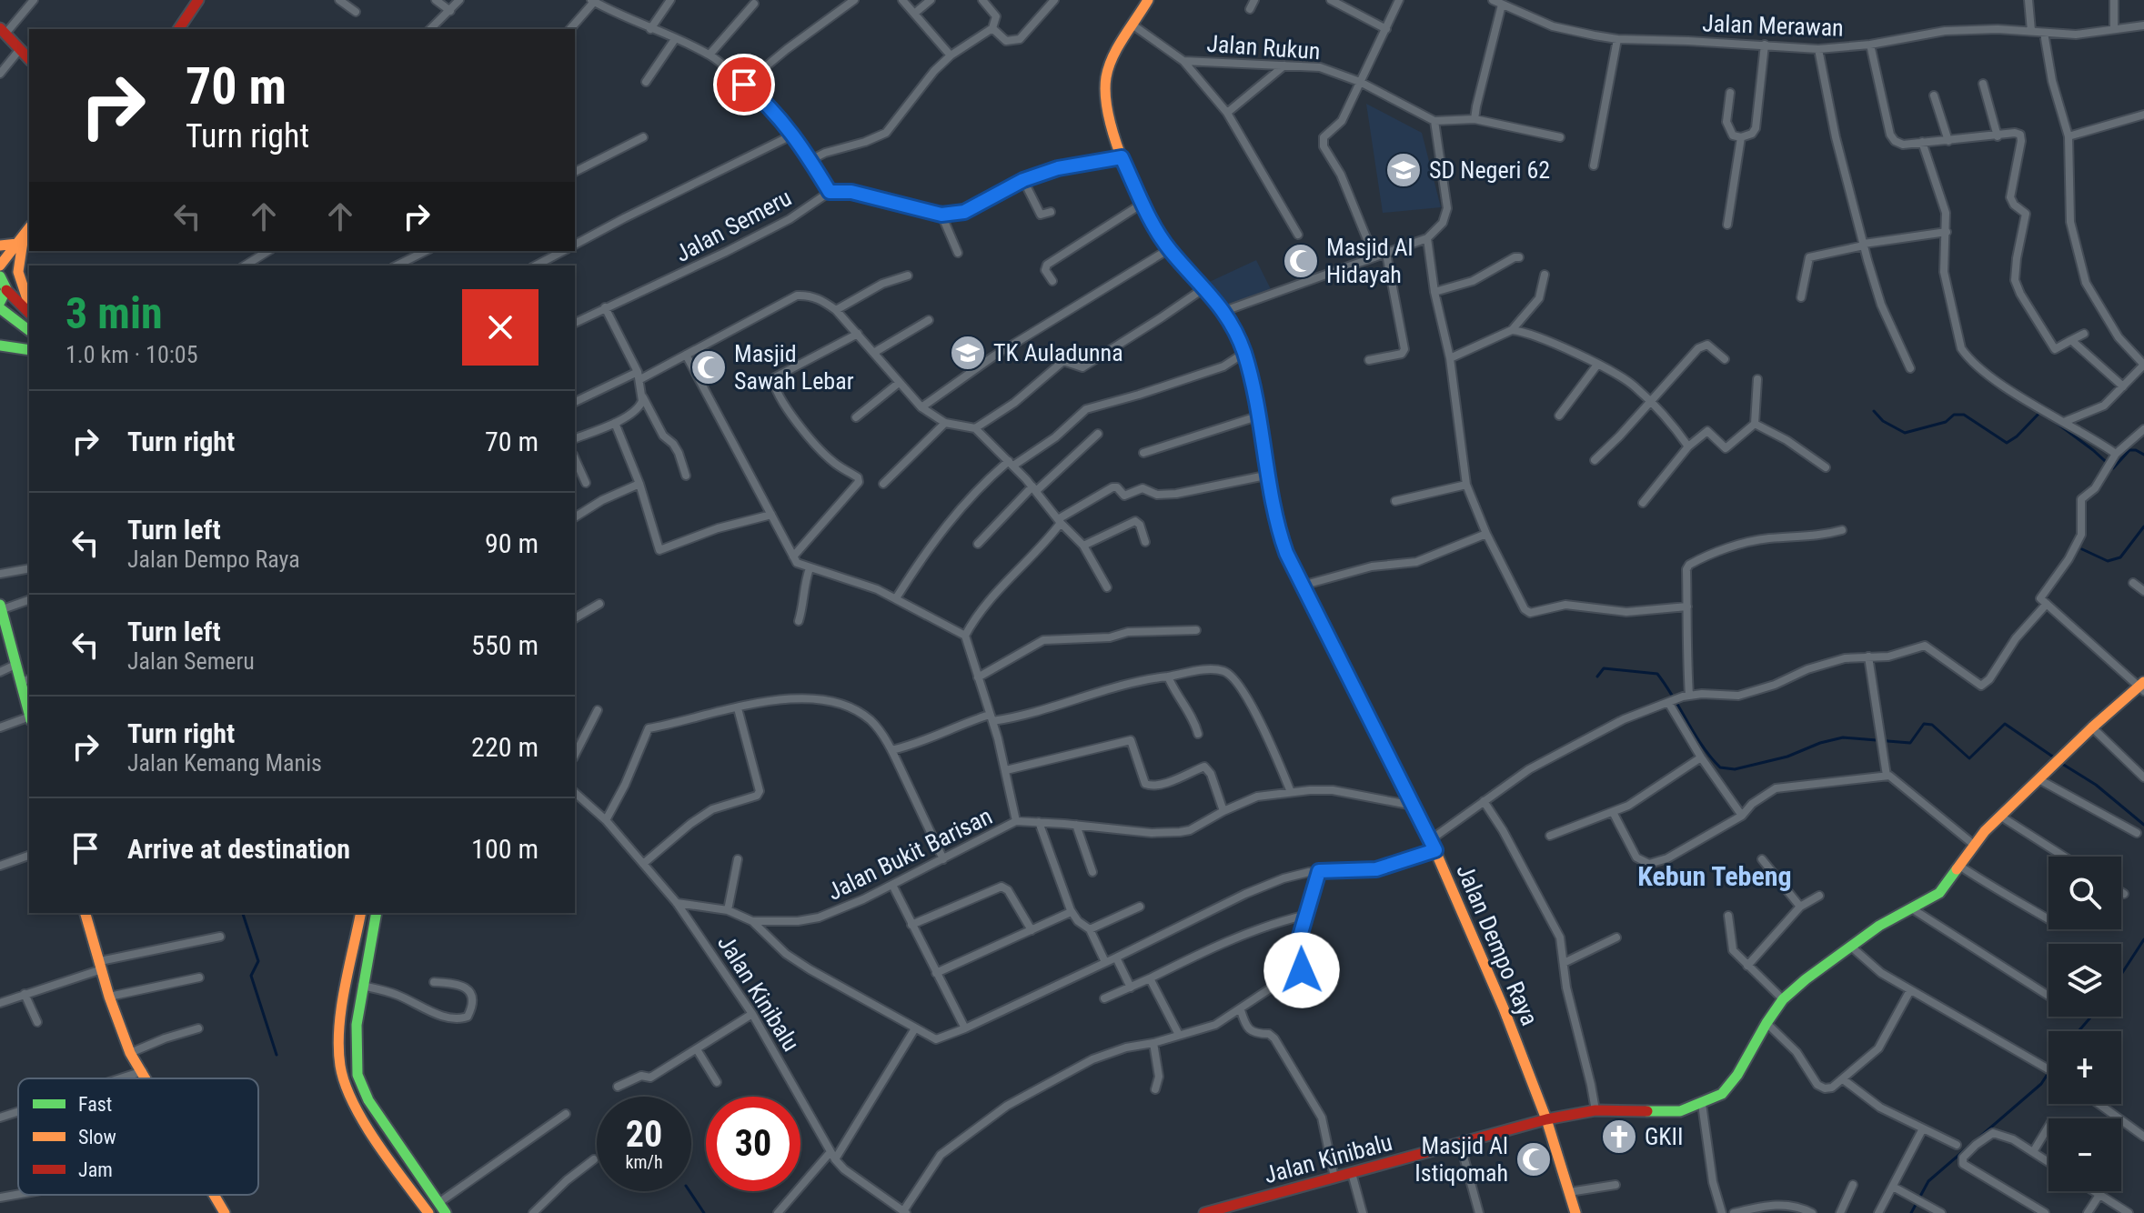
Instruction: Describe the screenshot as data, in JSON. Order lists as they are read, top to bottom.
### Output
{
  "streets": {
    "main road": ["Jalan Dempo Raya", "Jalan Kinibalu"],
    "street": [
      "Jalan Merawan",
      "Jalan Rukun",
      "Jalan Semeru",
      "Jalan Bukit Barisan"
    ]
  },
  "crossings": [
    ["Jalan Rukun", "Jalan Dempo Raya"],
    ["Jalan Bukit Barisan", "Jalan Dempo Raya"],
    ["Jalan Bukit Barisan", "Jalan Kinibalu"],
    ["Jalan Dempo Raya", "Jalan Kinibalu"]
  ],
  "districts": ["Kebun Tebeng"],
  "places": {
    "school or university": ["SD Negeri 62", "TK Auladunna"],
    "mosque": ["Masjid Al Hidayah", "Masjid Sawah Lebar", "Masjid Al Istiqomah"],
    "church": ["GKII"]
  },
  "legend": ["Fast", "Slow", "Jam"],
  "page": {
    "turn": ["70 m", "Turn right"],
    "heading": ["3 min", "1.0 km · 10:05"],
    "list": [
      {
        "name": "Turn right",
        "value": "70 m"
      },
      {
        "name": "Turn left",
        "note": "Jalan Dempo Raya",
        "value": "90 m"
      },
      {
        "name": "Turn left",
        "note": "Jalan Semeru",
        "value": "550 m"
      },
      {
        "name": "Turn right",
        "note": "Jalan Kemang Manis",
        "value": "220 m"
      },
      {
        "name": "Arrive at destination",
        "value": "100 m"
      }
    ],
    "map_buttons": ["+", "−"],
    "speed": "20 km/h",
    "limit": "30"
  }
}
